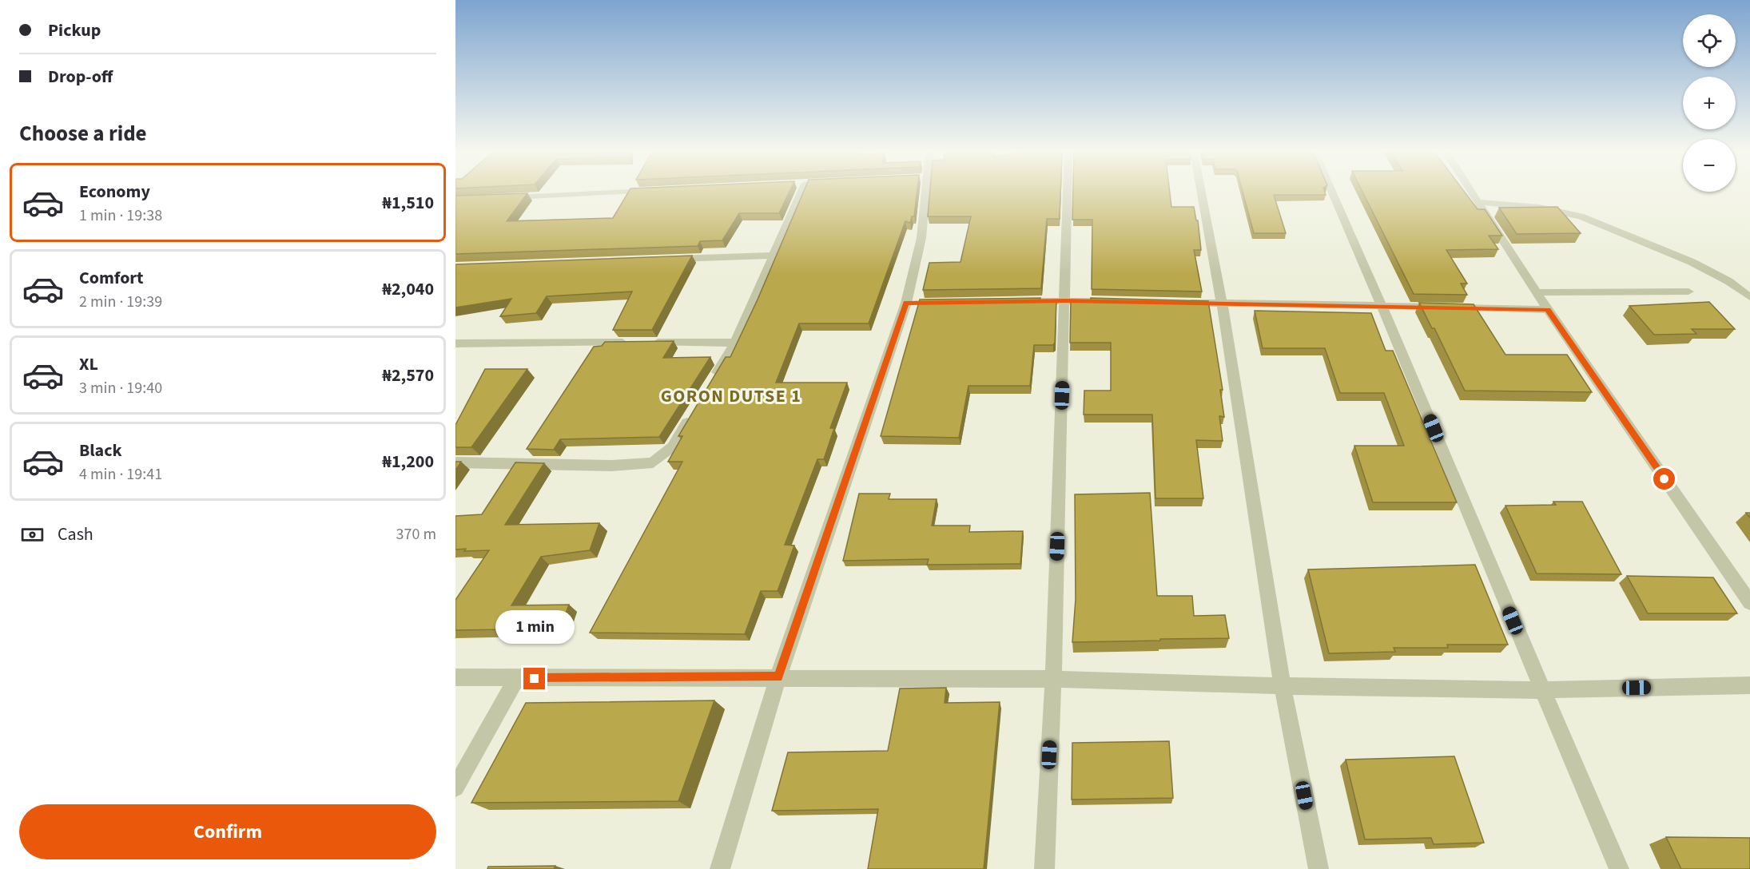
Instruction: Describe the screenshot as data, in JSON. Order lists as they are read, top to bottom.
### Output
{
  "districts": ["GORON DUTSE 1"],
  "page": {
    "banner": ["Pickup", "Drop-off"],
    "map_buttons": ["+", "−"],
    "heading": "Choose a ride",
    "list": [
      {
        "name": "Economy",
        "note": "1 min · 19:38",
        "value": "₦1,510"
      },
      {
        "name": "Comfort",
        "note": "2 min · 19:39",
        "value": "₦2,040"
      },
      {
        "name": "XL",
        "note": "3 min · 19:40",
        "value": "₦2,570"
      },
      {
        "name": "Black",
        "note": "4 min · 19:41",
        "value": "₦1,200"
      }
    ],
    "pay": ["Cash", "370 m"],
    "bubble": "1 min",
    "buttons": "Confirm"
  }
}
